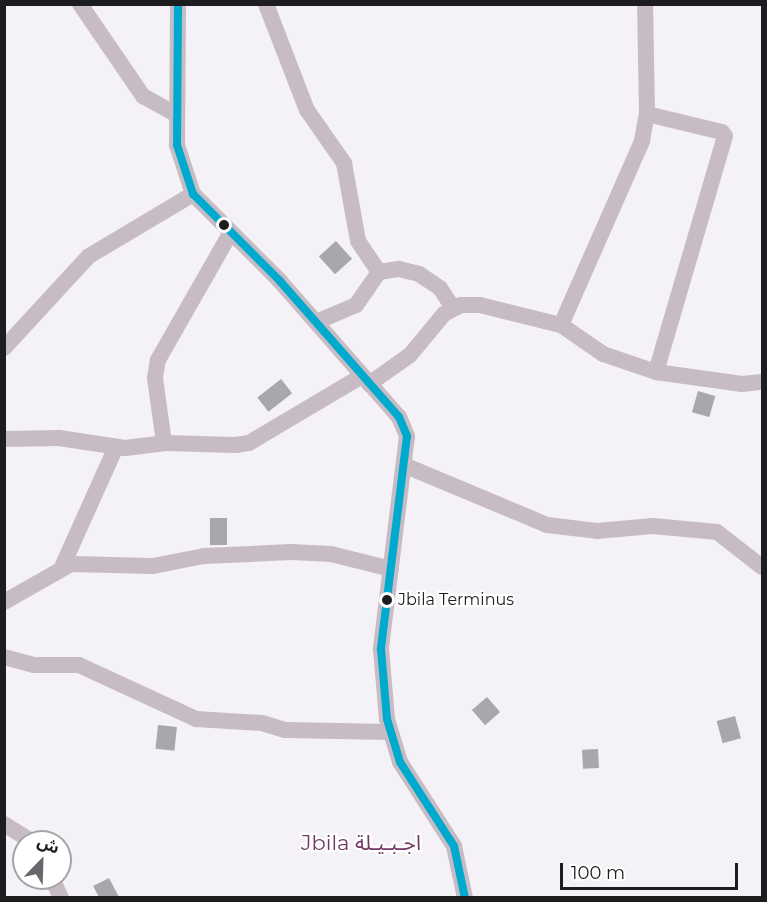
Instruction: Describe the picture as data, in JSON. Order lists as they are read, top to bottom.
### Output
{
  "districts": ["Jbila اجـبـيـلة"],
  "places": ["Jbila Terminus"],
  "scale_bar": "100 m",
  "north": "top right"
}
